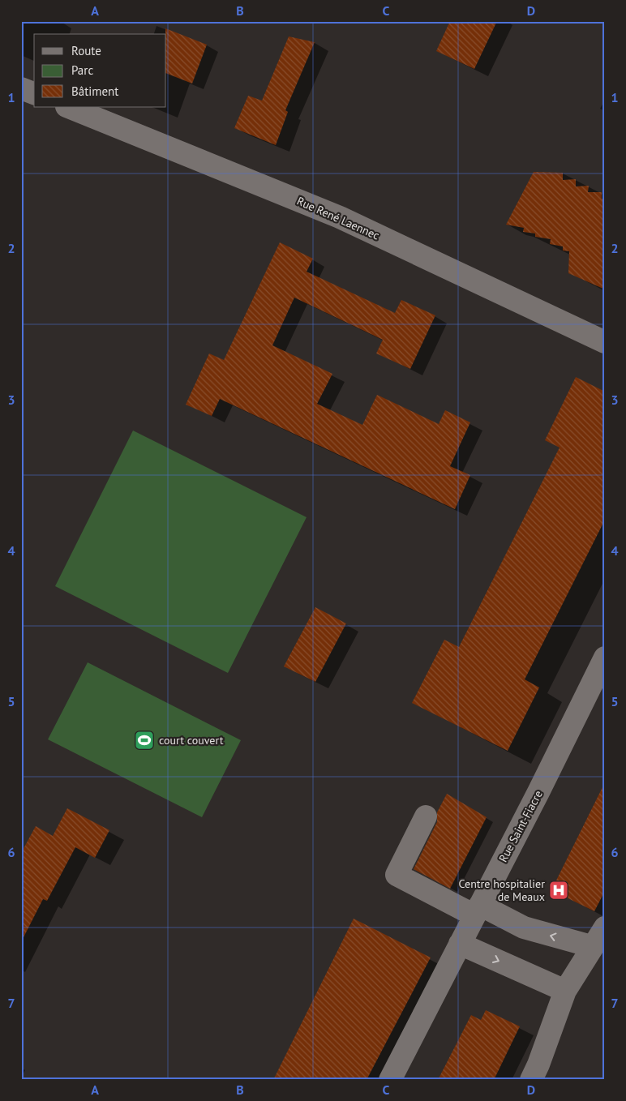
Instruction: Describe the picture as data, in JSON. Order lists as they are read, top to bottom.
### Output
{
  "streets": {
    "street": ["Rue René Laennec", "Rue Saint-Fiacre"]
  },
  "places": {
    "sports": ["court couvert"],
    "hospital": ["Centre hospitalier de Meaux"]
  },
  "legend": ["Route", "Parc", "Bâtiment"],
  "grid": {
    "columns": [
      "A",
      "B",
      "C",
      "D"
    ],
    "rows": [
      "1",
      "2",
      "3",
      "4",
      "5",
      "6",
      "7"
    ]
  }
}
